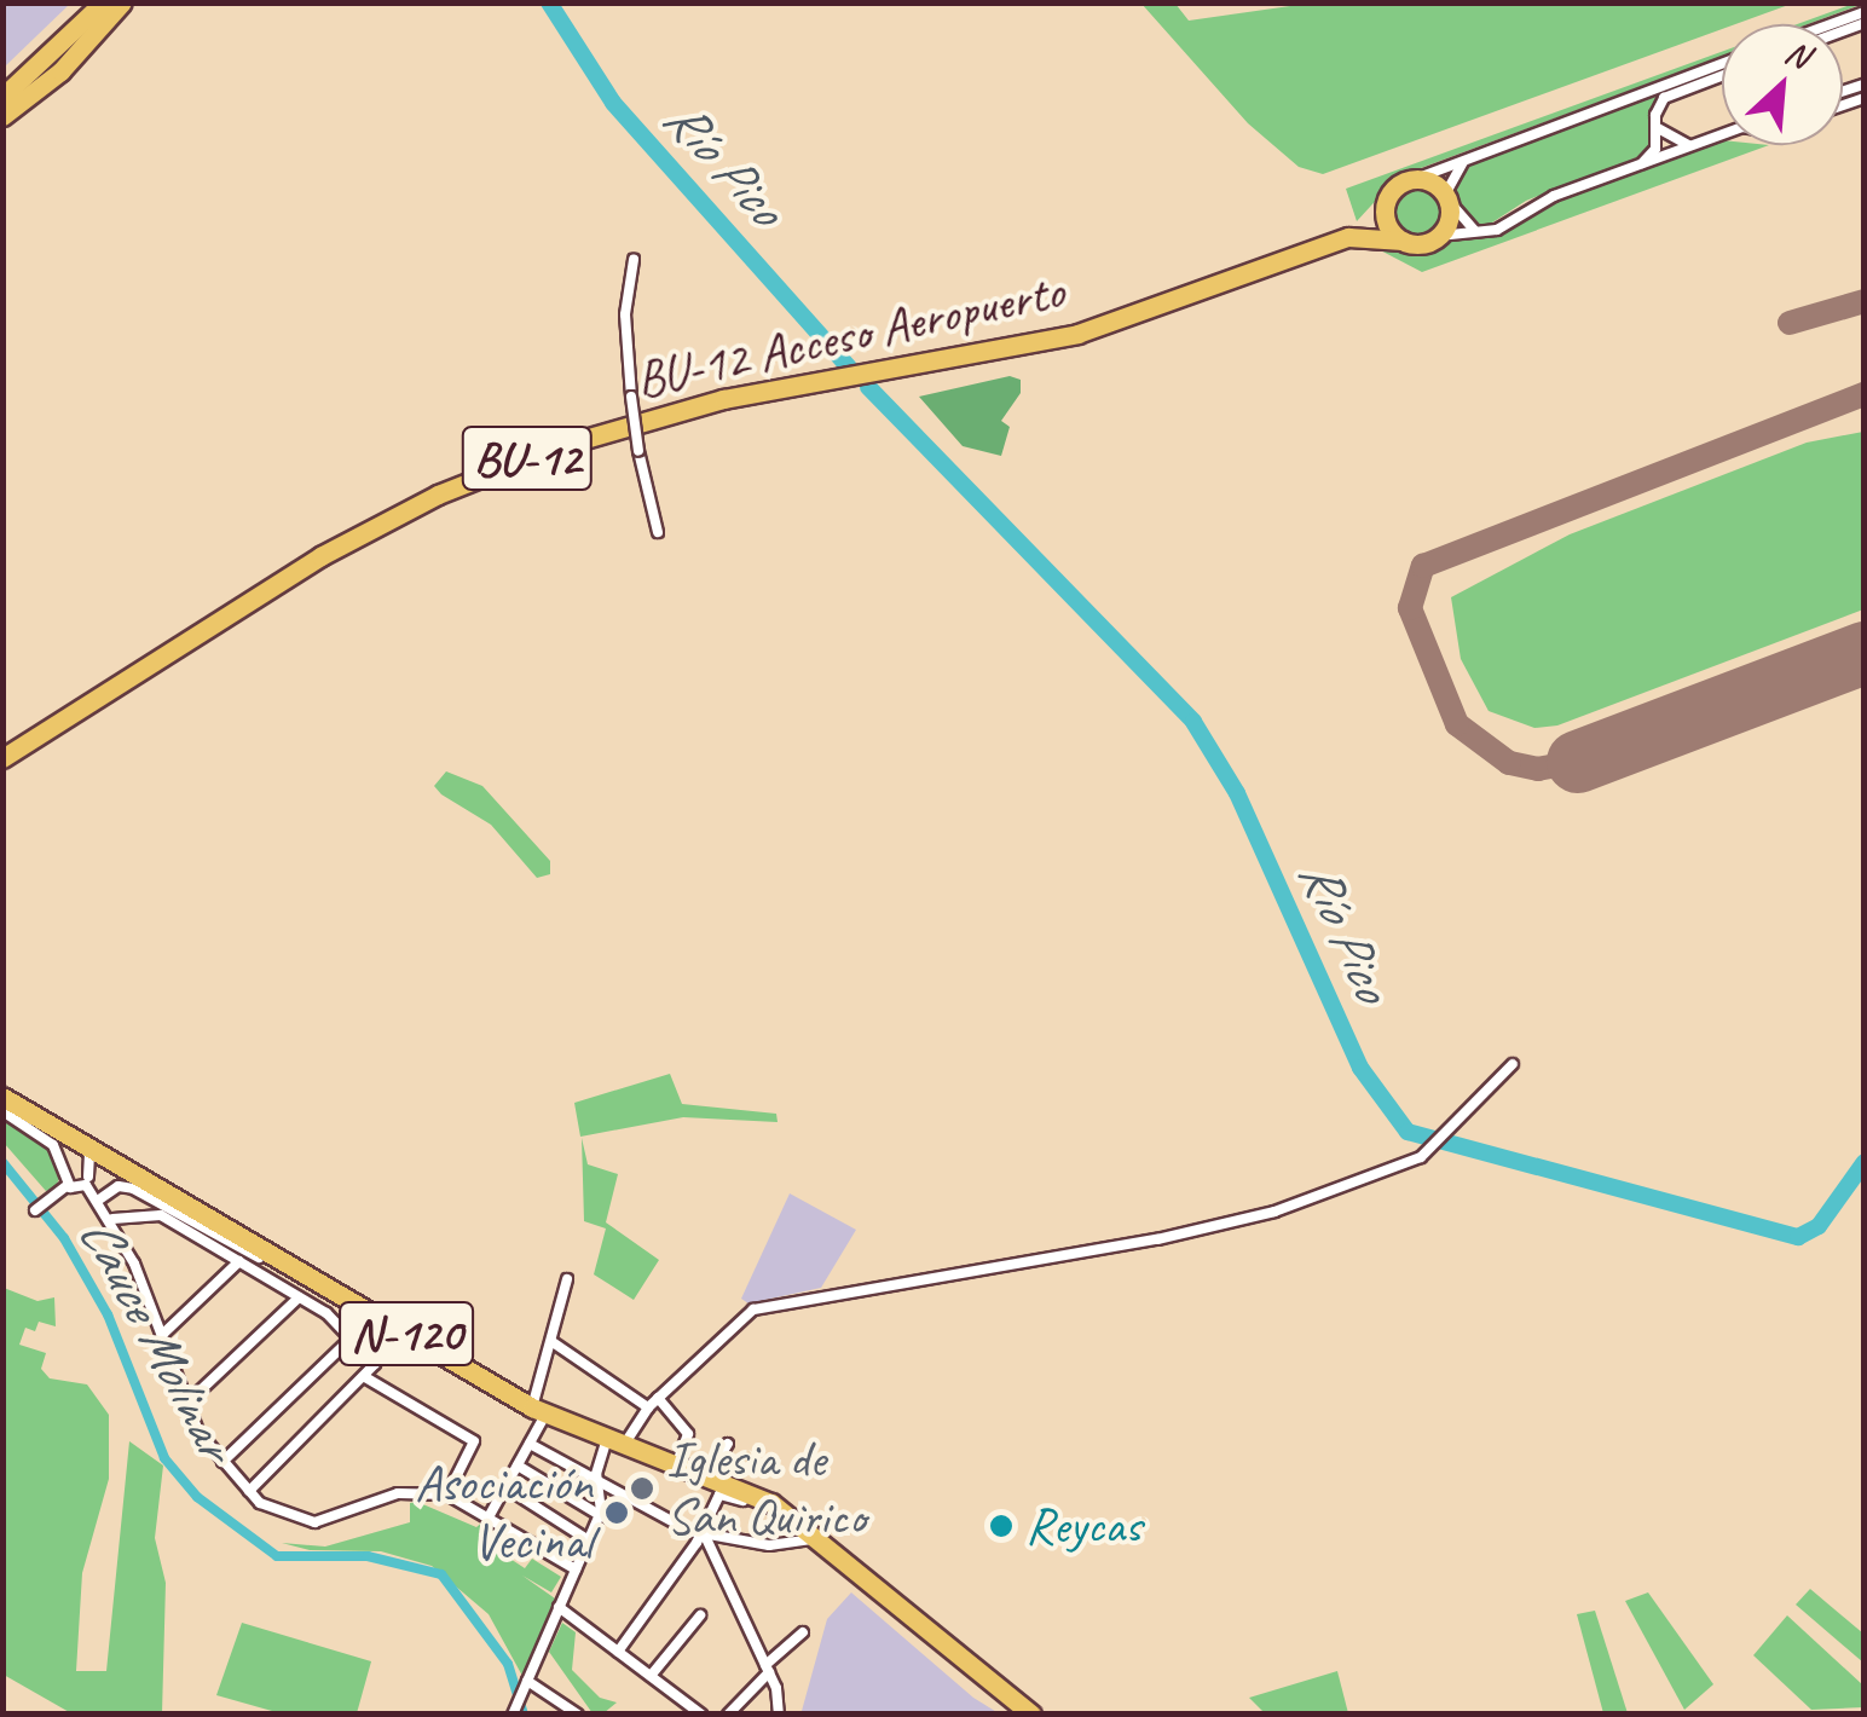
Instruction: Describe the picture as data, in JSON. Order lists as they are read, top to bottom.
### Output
{
  "streets": {
    "highway": ["BU-12 Acceso Aeropuerto", "BU-12", "N-120"]
  },
  "crossings": [
    ["BU-12 Acceso Aeropuerto", "BU-12"]
  ],
  "water": ["Río Pico", "Cauce Molinar"],
  "places": ["Iglesia de San Quirico", "Asociación Vecinal", "Reycas"],
  "north": "top right"
}
